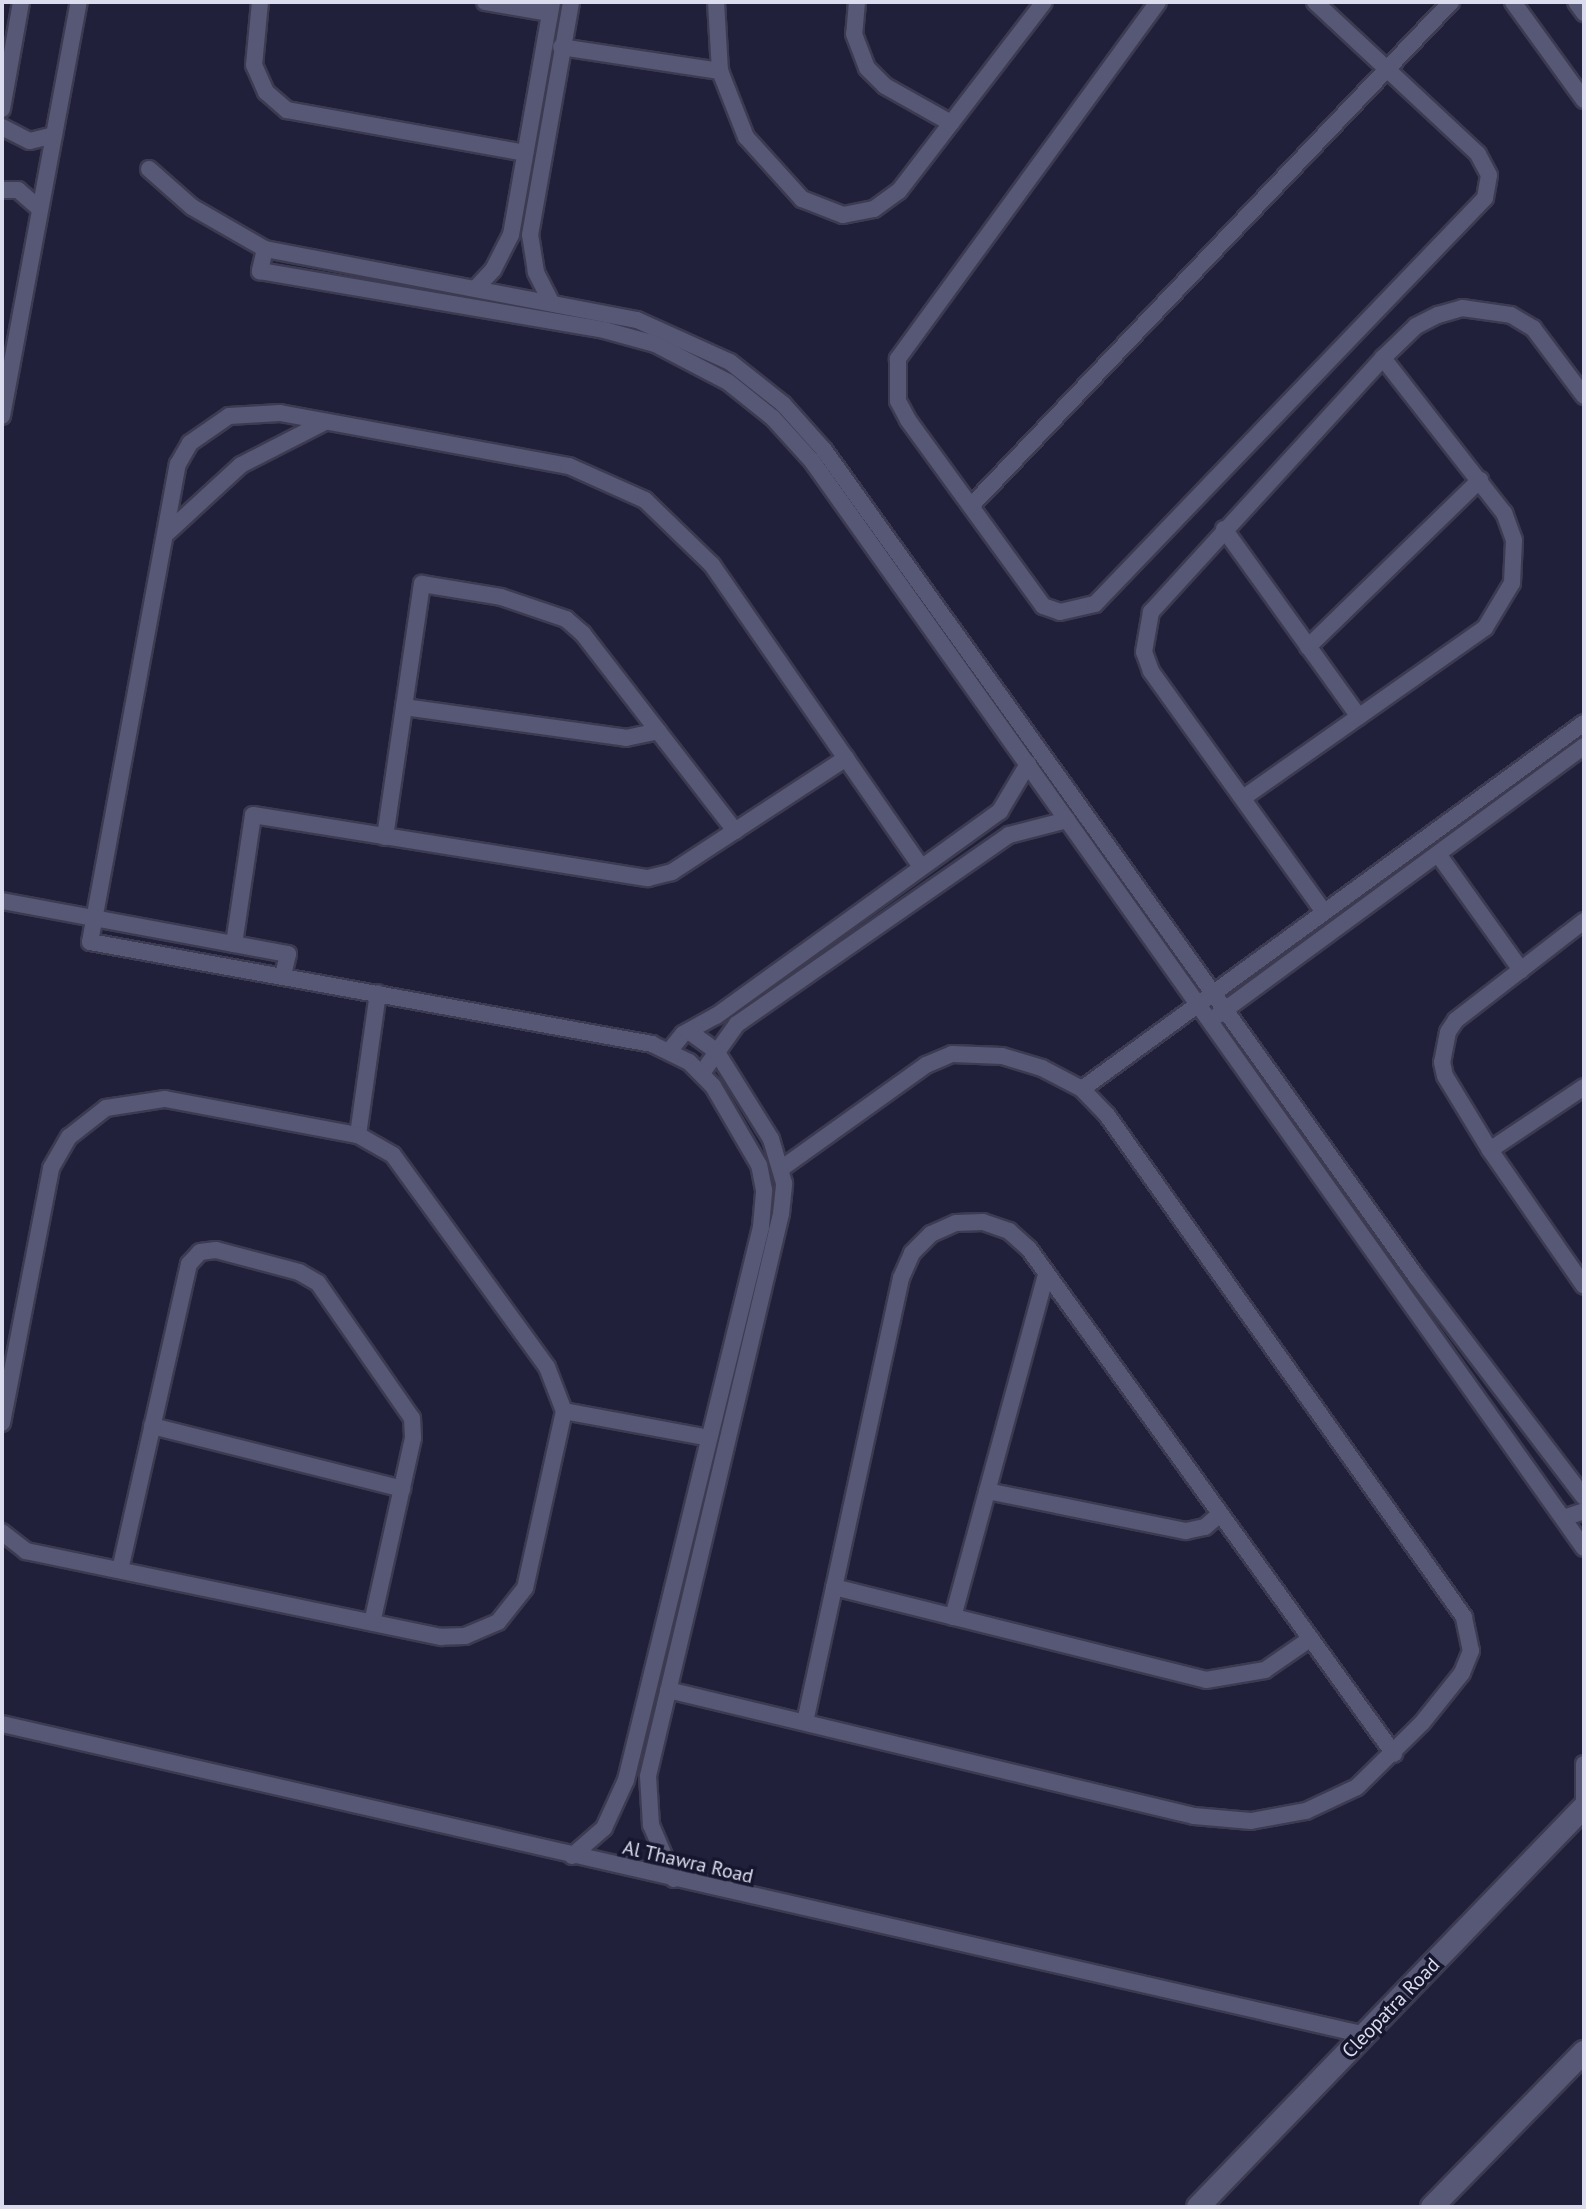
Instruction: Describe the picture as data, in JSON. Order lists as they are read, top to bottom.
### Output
{
  "streets": {
    "main road": ["Cleopatra Road"],
    "street": ["Al Thawra Road"]
  },
  "crossings": [
    ["Al Thawra Road", "Cleopatra Road"]
  ]
}
